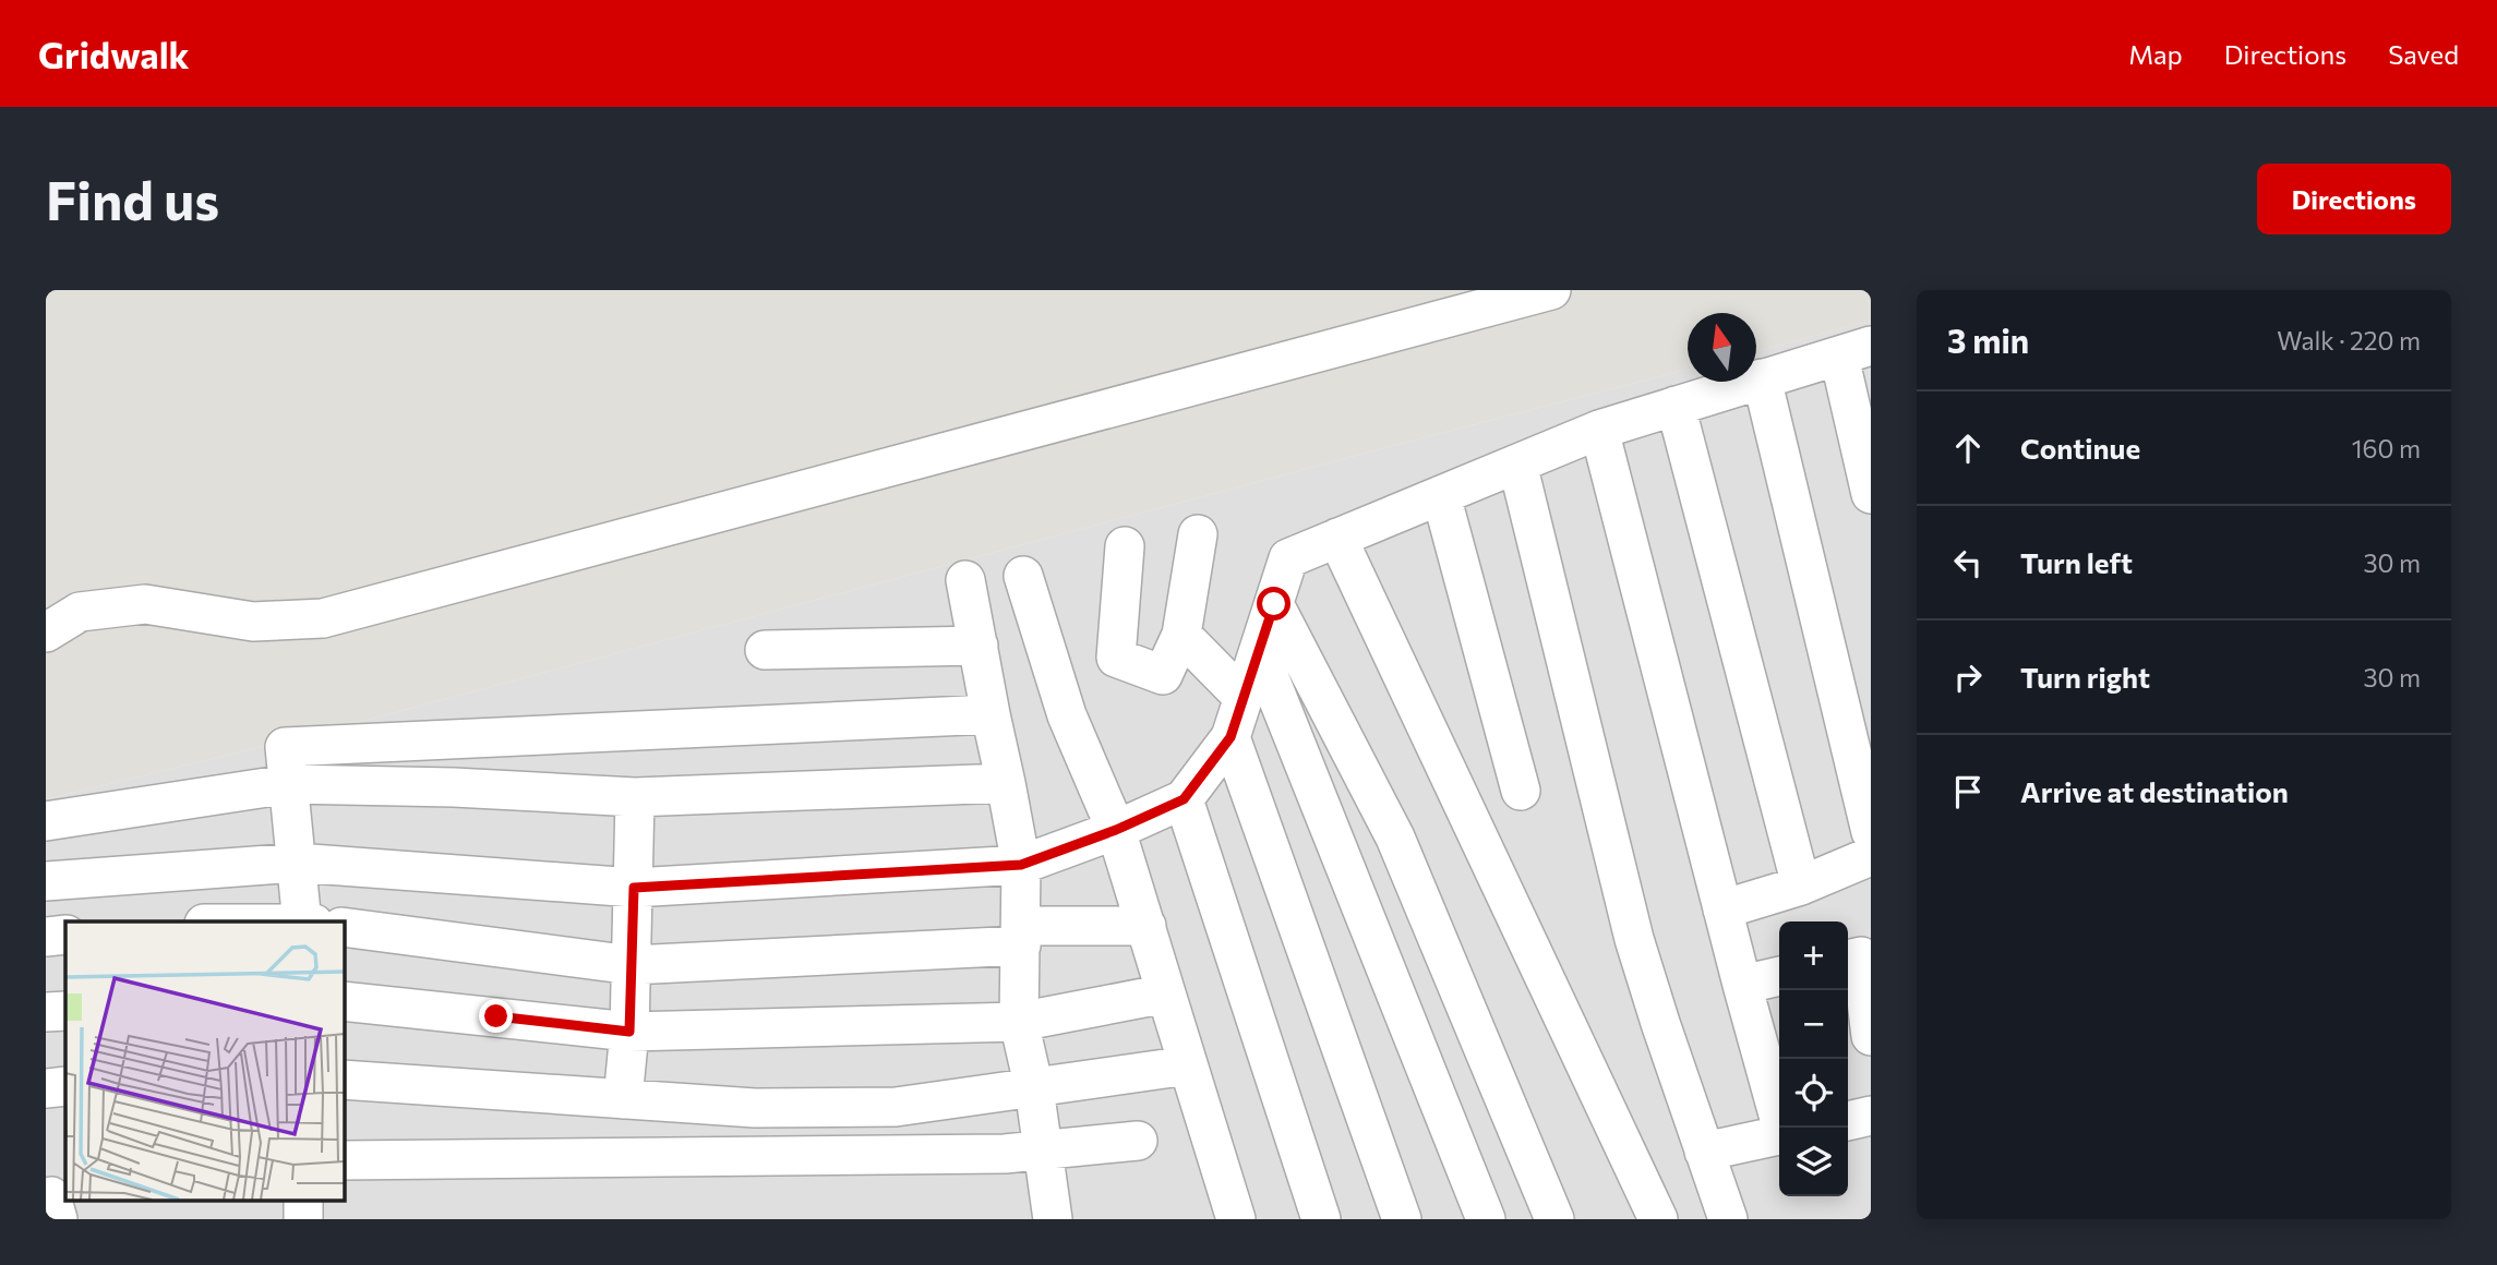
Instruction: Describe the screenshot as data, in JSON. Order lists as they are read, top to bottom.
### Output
{
  "north": "top",
  "page": {
    "header": "Gridwalk",
    "nav": ["Map", "Directions", "Saved"],
    "buttons": "Directions",
    "title": "Find us",
    "heading": ["3 min", "Walk · 220 m"],
    "list": [
      ["Continue", "160 m"],
      ["Turn left", "30 m"],
      ["Turn right", "30 m"],
      "Arrive at destination"
    ],
    "map_buttons": ["+", "−"]
  }
}
